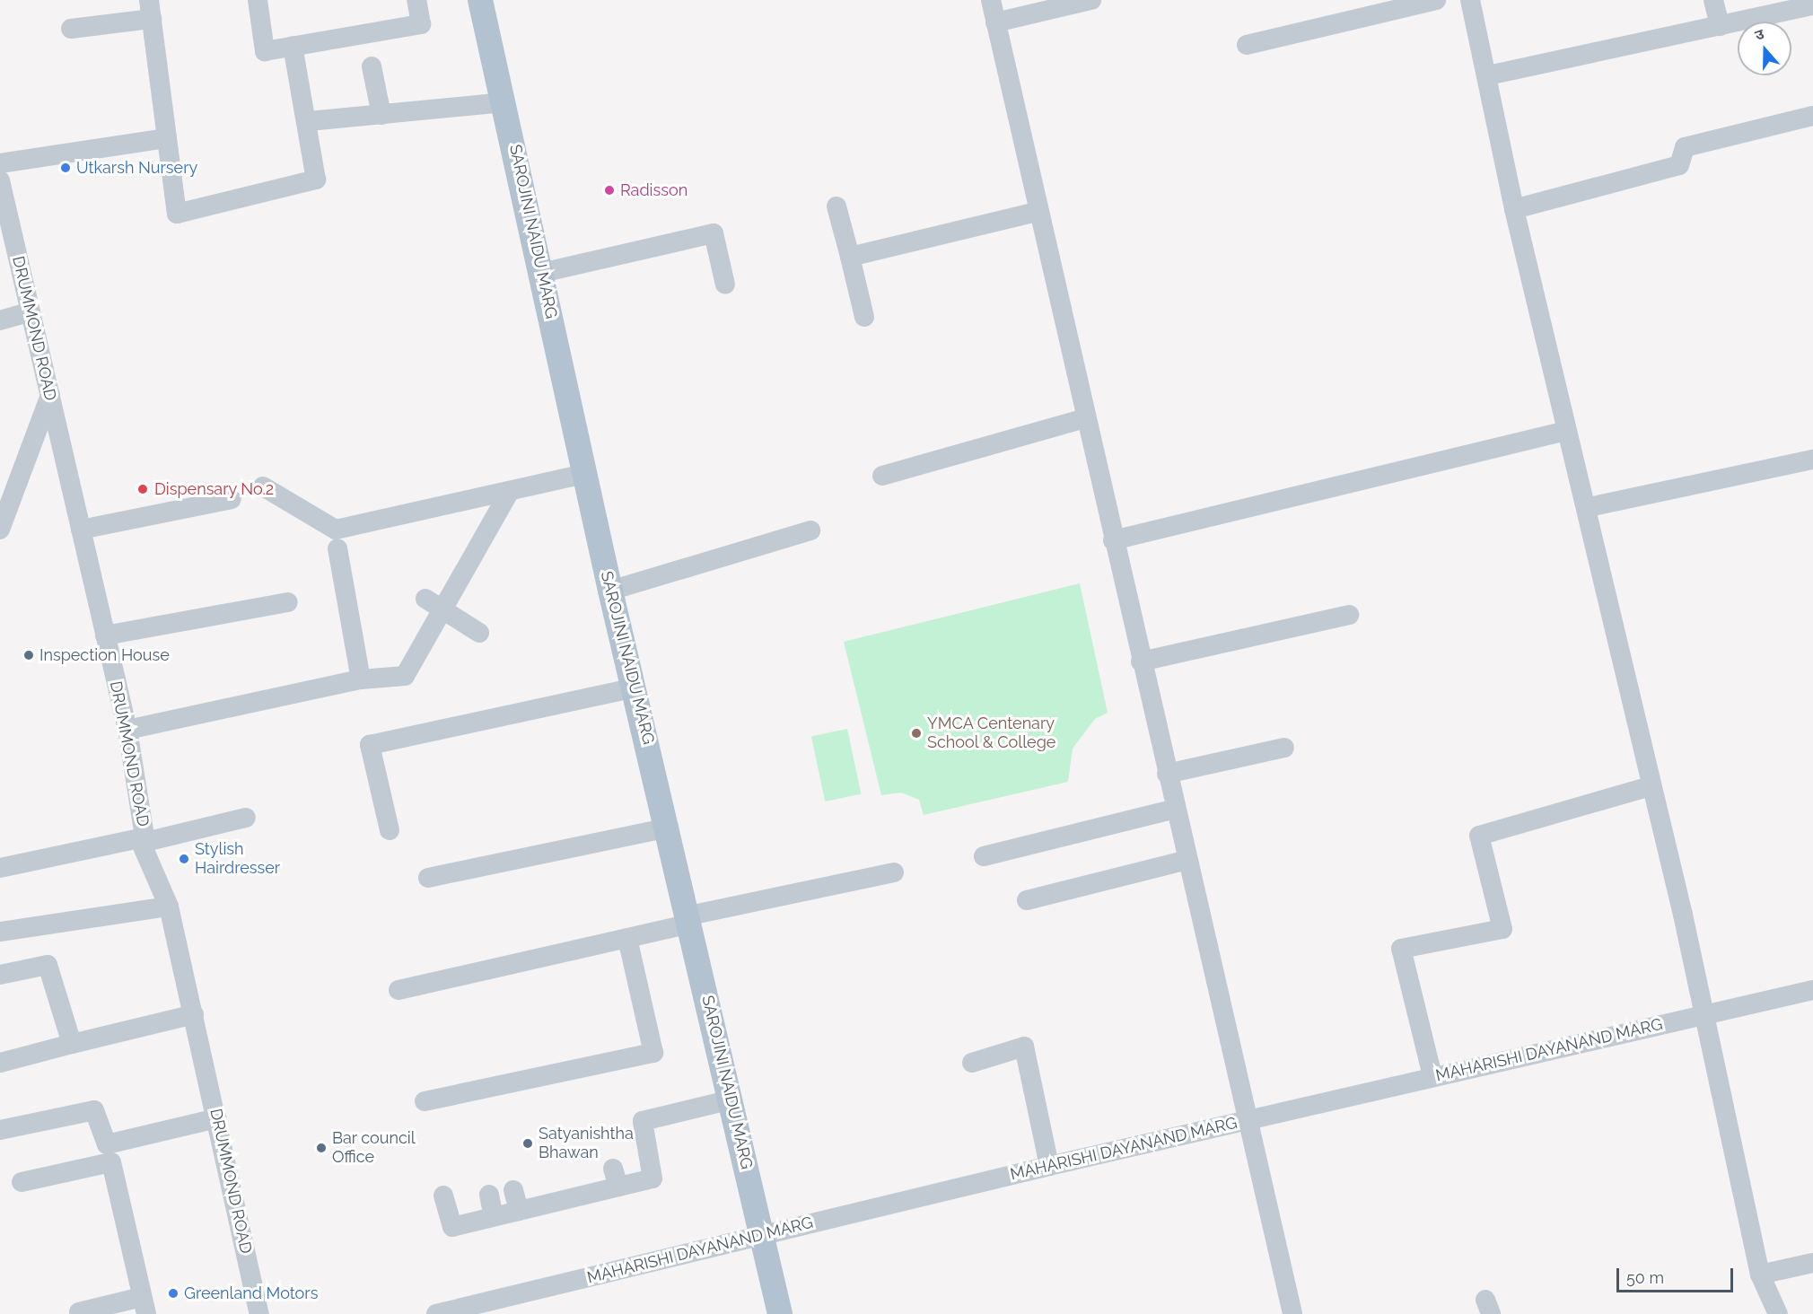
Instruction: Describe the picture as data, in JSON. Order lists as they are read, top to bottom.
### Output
{
  "streets": {
    "main road": ["SAROJINI NAIDU MARG"],
    "street": ["DRUMMOND ROAD", "MAHARISHI DAYANAND MARG"]
  },
  "crossings": [
    ["SAROJINI NAIDU MARG", "MAHARISHI DAYANAND MARG"]
  ],
  "places": [
    "Utkarsh Nursery",
    "Radisson",
    "Dispensary No.2",
    "Inspection House",
    "YMCA Centenary School & College",
    "Stylish Hairdresser",
    "Satyanishtha Bhawan",
    "Bar council Office",
    "Greenland Motors"
  ],
  "scale_bar": "50 m",
  "north": "top"
}
